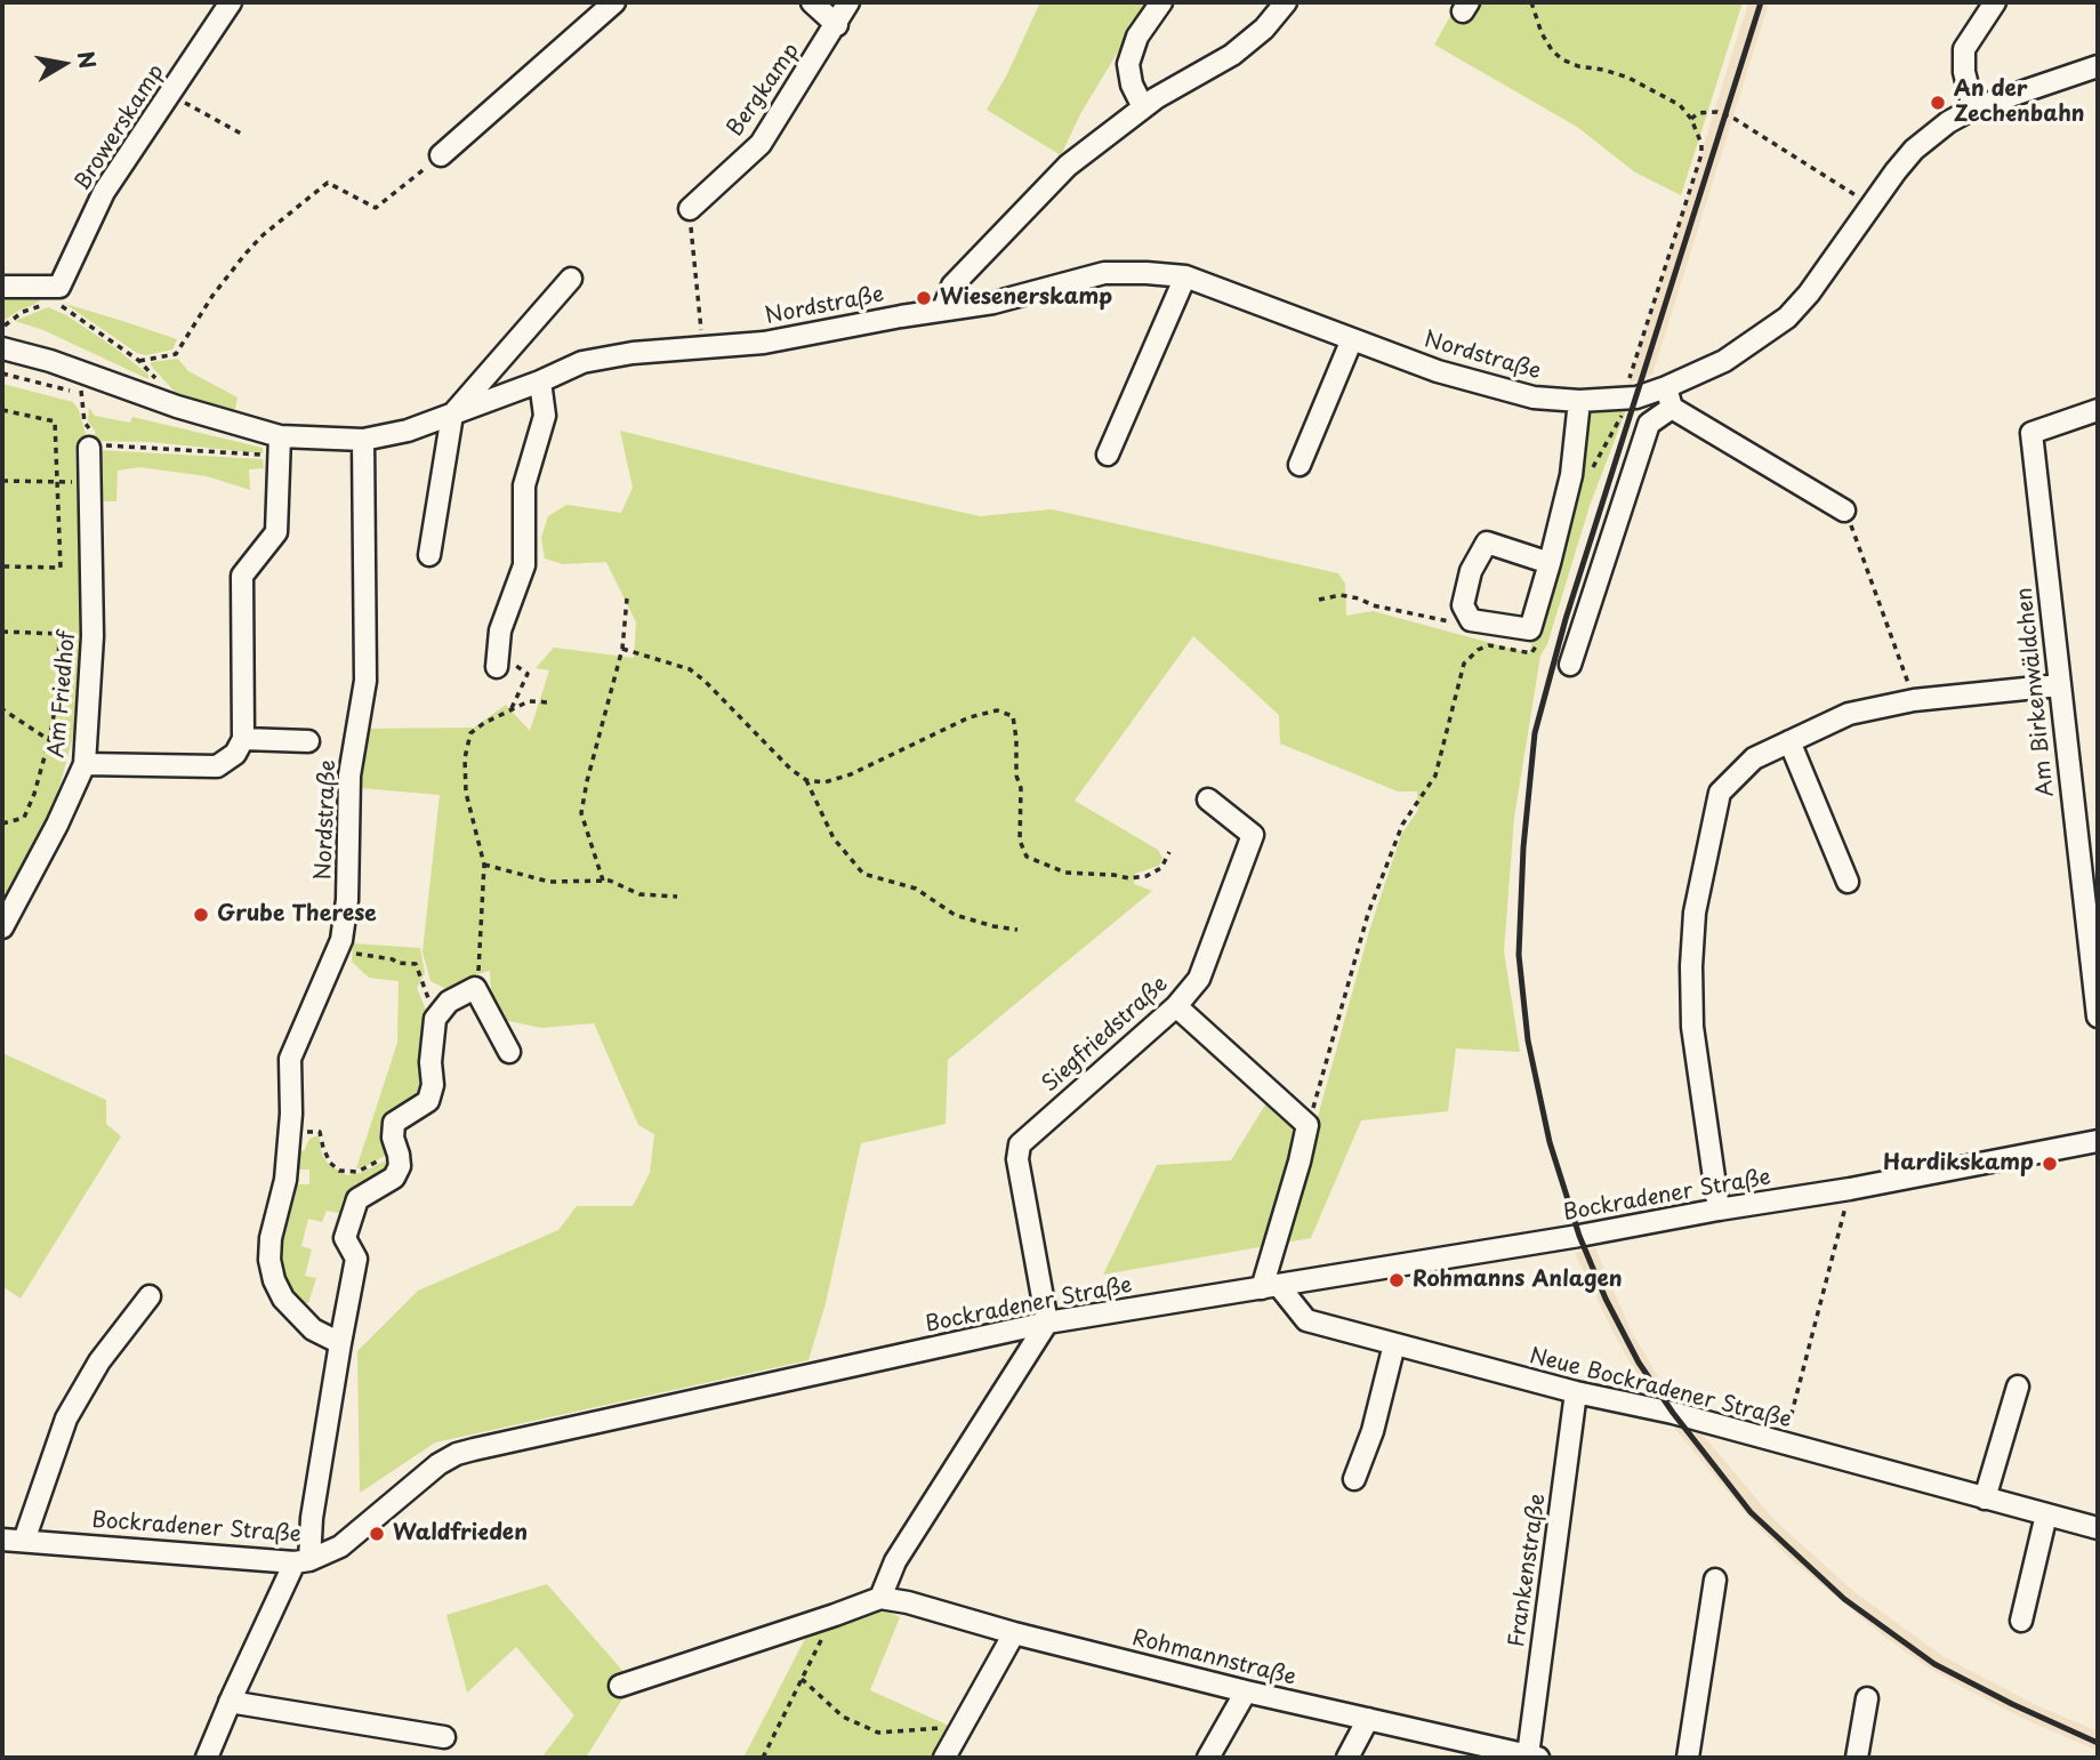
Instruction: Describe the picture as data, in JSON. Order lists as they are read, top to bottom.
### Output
{
  "streets": {
    "street": [
      "Bergkamp",
      "Browerskamp",
      "Nordstraße",
      "Am Birkenwäldchen",
      "Am Friedhof",
      "Siegfriedstraße",
      "Bockradener Straße",
      "Neue Bockradener Straße",
      "Frankenstraße",
      "Rohmannstraße"
    ]
  },
  "crossings": [
    ["Siegfriedstraße", "Bockradener Straße"],
    ["Bockradener Straße", "Neue Bockradener Straße"],
    ["Neue Bockradener Straße", "Frankenstraße"],
    ["Frankenstraße", "Rohmannstraße"]
  ],
  "places": [
    "An der Zechenbahn",
    "Wiesenerskamp",
    "Grube Therese",
    "Hardikskamp",
    "Rohmanns Anlagen",
    "Waldfrieden"
  ],
  "north": "right"
}
